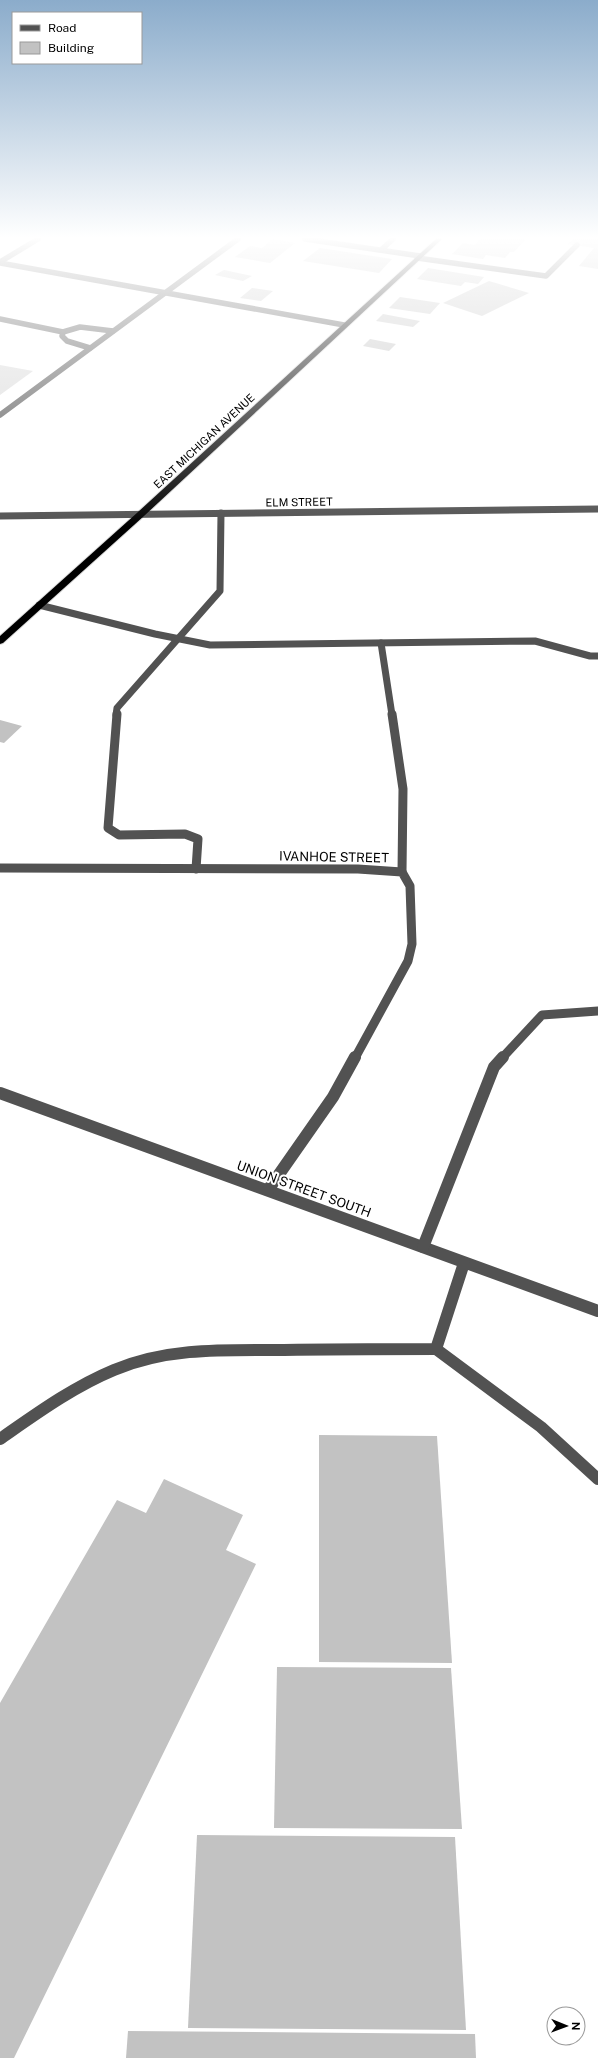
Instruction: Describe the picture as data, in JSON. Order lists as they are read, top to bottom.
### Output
{
  "streets": {
    "highway": ["EAST MICHIGAN AVENUE"],
    "street": ["ELM STREET", "IVANHOE STREET", "UNION STREET SOUTH"]
  },
  "crossings": [
    ["EAST MICHIGAN AVENUE", "ELM STREET"],
    ["IVANHOE STREET", "UNION STREET SOUTH"]
  ],
  "legend": ["Road", "Building"],
  "north": "right"
}
